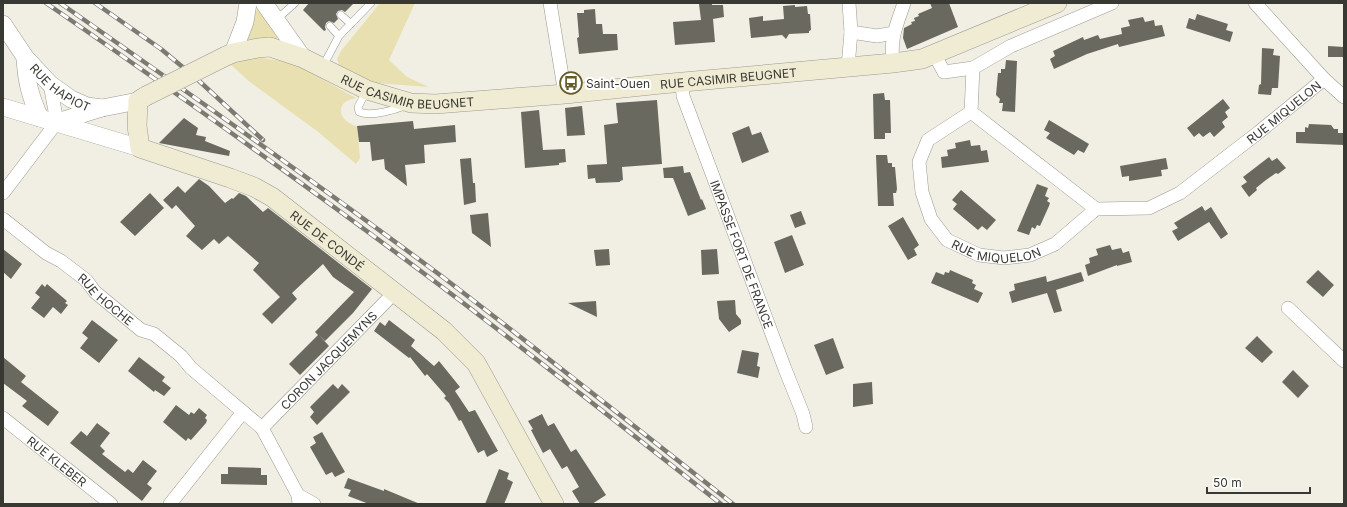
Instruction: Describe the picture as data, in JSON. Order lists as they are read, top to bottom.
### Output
{
  "streets": {
    "main road": ["RUE CASIMIR BEUGNET", "RUE DE CONDÉ"],
    "street": [
      "RUE HAPIOT",
      "RUE MIQUELON",
      "IMPASSE FORT DE FRANCE",
      "RUE HOCHE",
      "CORON JACQUEMYNS",
      "RUE KLEBER"
    ]
  },
  "crossings": [
    ["RUE CASIMIR BEUGNET", "IMPASSE FORT DE FRANCE"],
    ["RUE HAPIOT", "RUE DE CONDÉ"],
    ["RUE DE CONDÉ", "CORON JACQUEMYNS"],
    ["RUE HOCHE", "CORON JACQUEMYNS"]
  ],
  "places": {
    "bus stop": ["Saint-Ouen"]
  },
  "scale_bar": "50 m"
}
